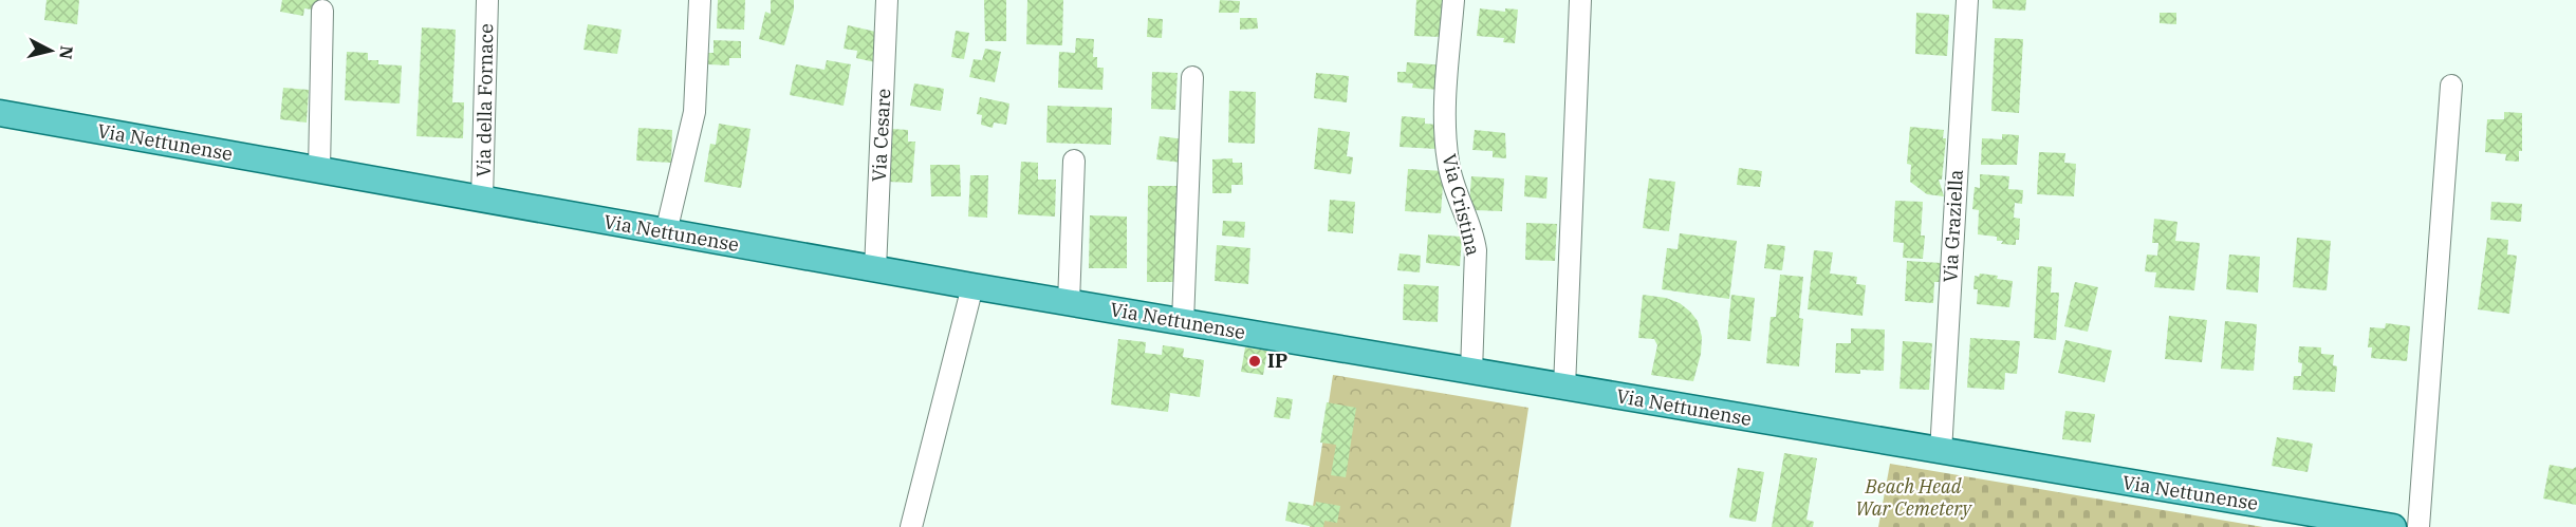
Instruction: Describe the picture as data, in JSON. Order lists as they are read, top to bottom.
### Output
{
  "streets": {
    "main road": ["Via Nettunense"],
    "street": [
      "Via della Fornace",
      "Via Cesare",
      "Via Cristina",
      "Via Graziella"
    ]
  },
  "crossings": [
    ["Via della Fornace", "Via Nettunense"],
    ["Via Cesare", "Via Nettunense"],
    ["Via Nettunense", "Via Cristina"],
    ["Via Nettunense", "Via Graziella"]
  ],
  "parks": ["Beach Head War Cemetery"],
  "places": ["IP"],
  "north": "right"
}
